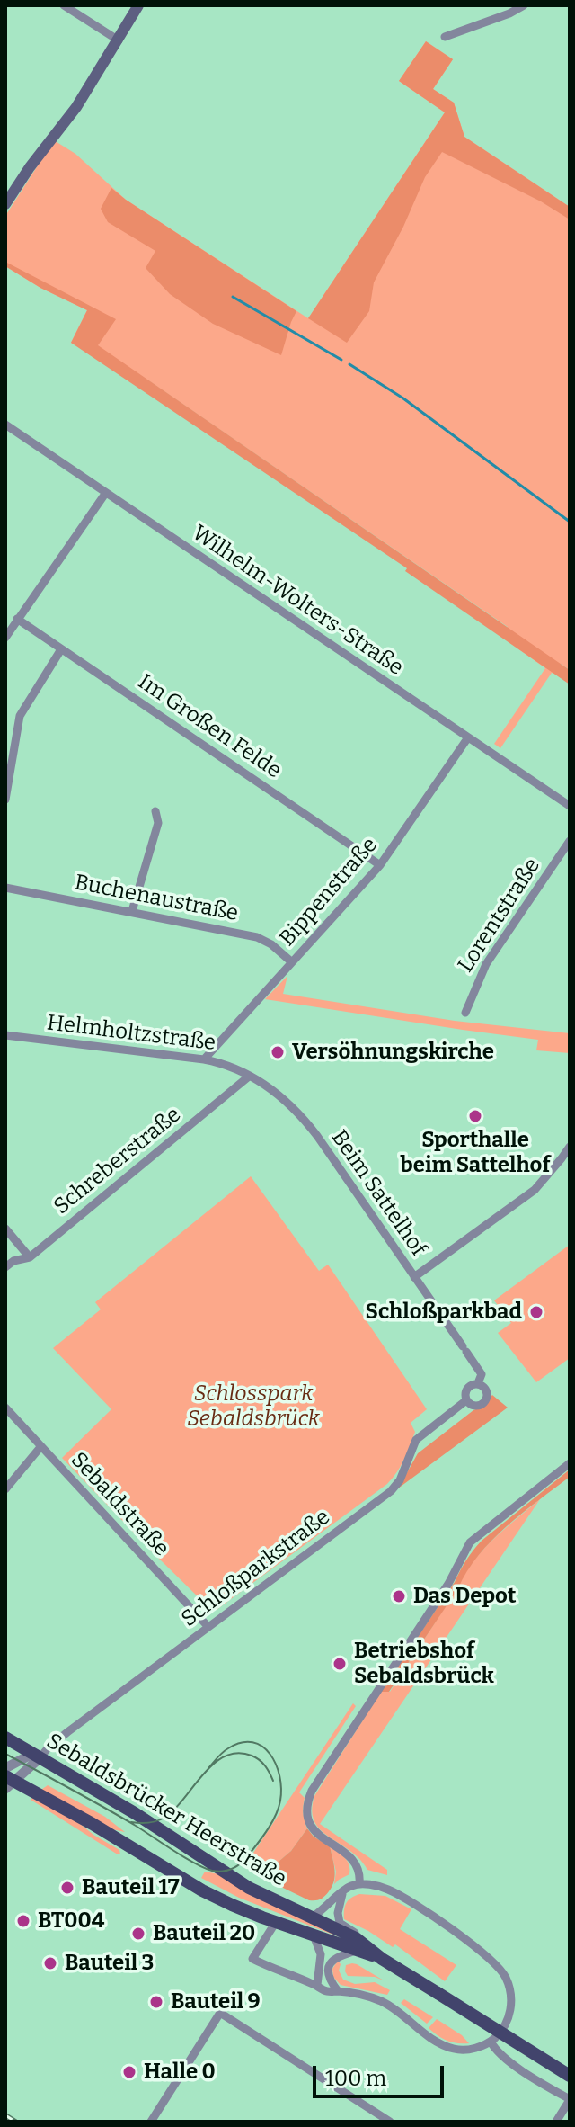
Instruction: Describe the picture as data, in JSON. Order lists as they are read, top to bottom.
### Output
{
  "streets": {
    "main road": ["Sebaldsbrücker Heerstraße"],
    "street": [
      "Wilhelm-Wolters-Straße",
      "Im Großen Felde",
      "Bippenstraße",
      "Buchenaustraße",
      "Lorentstraße",
      "Helmholtzstraße",
      "Schreberstraße",
      "Beim Sattelhof",
      "Sebaldstraße",
      "Schloßparkstraße"
    ]
  },
  "crossings": [
    ["Wilhelm-Wolters-Straße", "Bippenstraße"],
    ["Im Großen Felde", "Bippenstraße"],
    ["Bippenstraße", "Buchenaustraße"],
    ["Bippenstraße", "Helmholtzstraße"],
    ["Helmholtzstraße", "Schreberstraße"],
    ["Helmholtzstraße", "Beim Sattelhof"],
    ["Schreberstraße", "Beim Sattelhof"],
    ["Beim Sattelhof", "Schloßparkstraße"],
    ["Sebaldstraße", "Schloßparkstraße"],
    ["Schloßparkstraße", "Sebaldsbrücker Heerstraße"]
  ],
  "parks": ["Schlosspark Sebaldsbrück"],
  "places": [
    "Versöhnungskirche",
    "Sporthalle beim Sattelhof",
    "Schloßparkbad",
    "Das Depot",
    "Betriebshof Sebaldsbrück",
    "Bauteil 17",
    "BT004",
    "Bauteil 20",
    "Bauteil 3",
    "Bauteil 9",
    "Halle 0"
  ],
  "scale_bar": "100 m"
}
